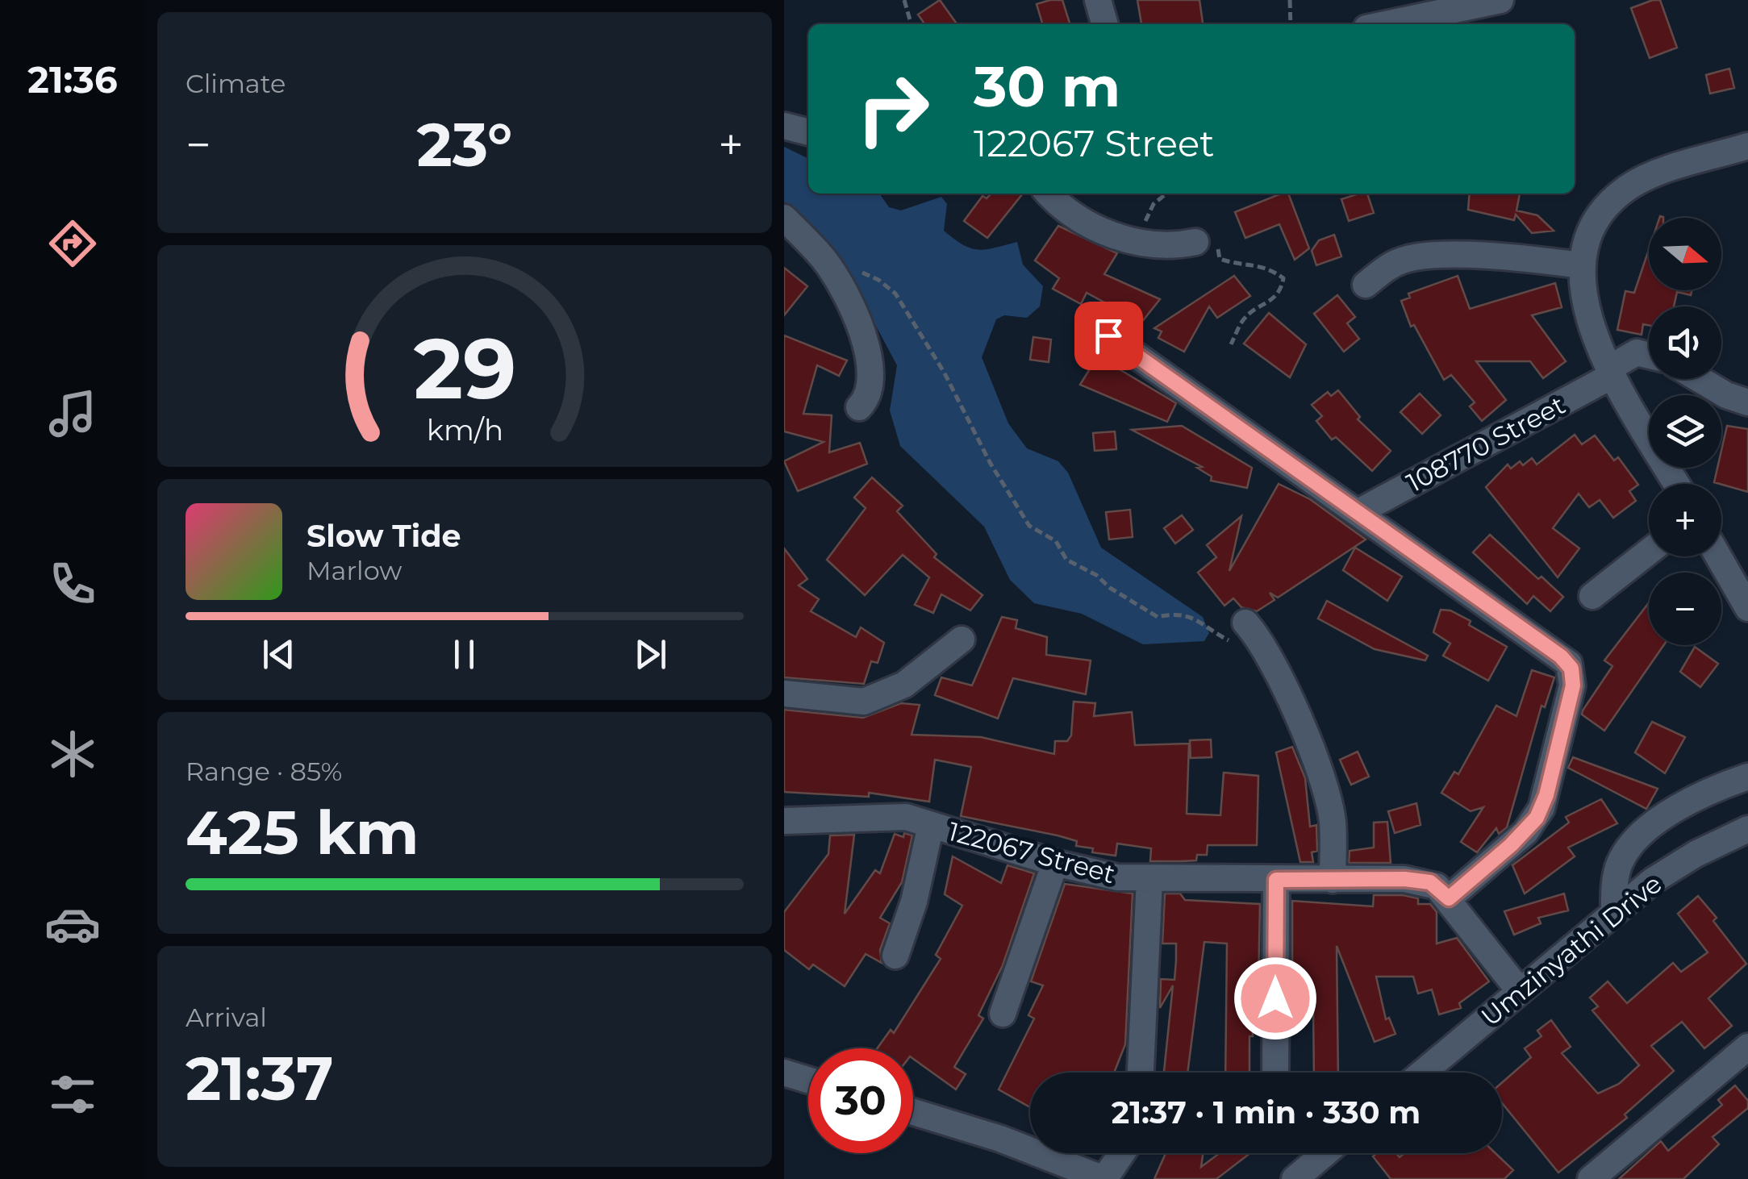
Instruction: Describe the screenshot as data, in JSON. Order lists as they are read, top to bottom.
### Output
{
  "streets": {
    "street": ["108770 Street", "122067 Street", "Umzinyathi Drive"]
  },
  "crossings": [
    ["122067 Street", "Umzinyathi Drive"]
  ],
  "north": "right",
  "page": {
    "tabs": "21:36",
    "tile": [
      "Climate",
      ["Range · 85%", "425 km"],
      ["Arrival", "21:37"]
    ],
    "turn": ["30 m", "122067 Street"],
    "heat": ["−", "23°", "+"],
    "map_buttons": ["+", "−"],
    "song": ["Slow Tide", "Marlow"],
    "limit": "30",
    "trip": "21:37 · 1 min · 330 m",
    "gauge": ["29", "km/h"]
  }
}
